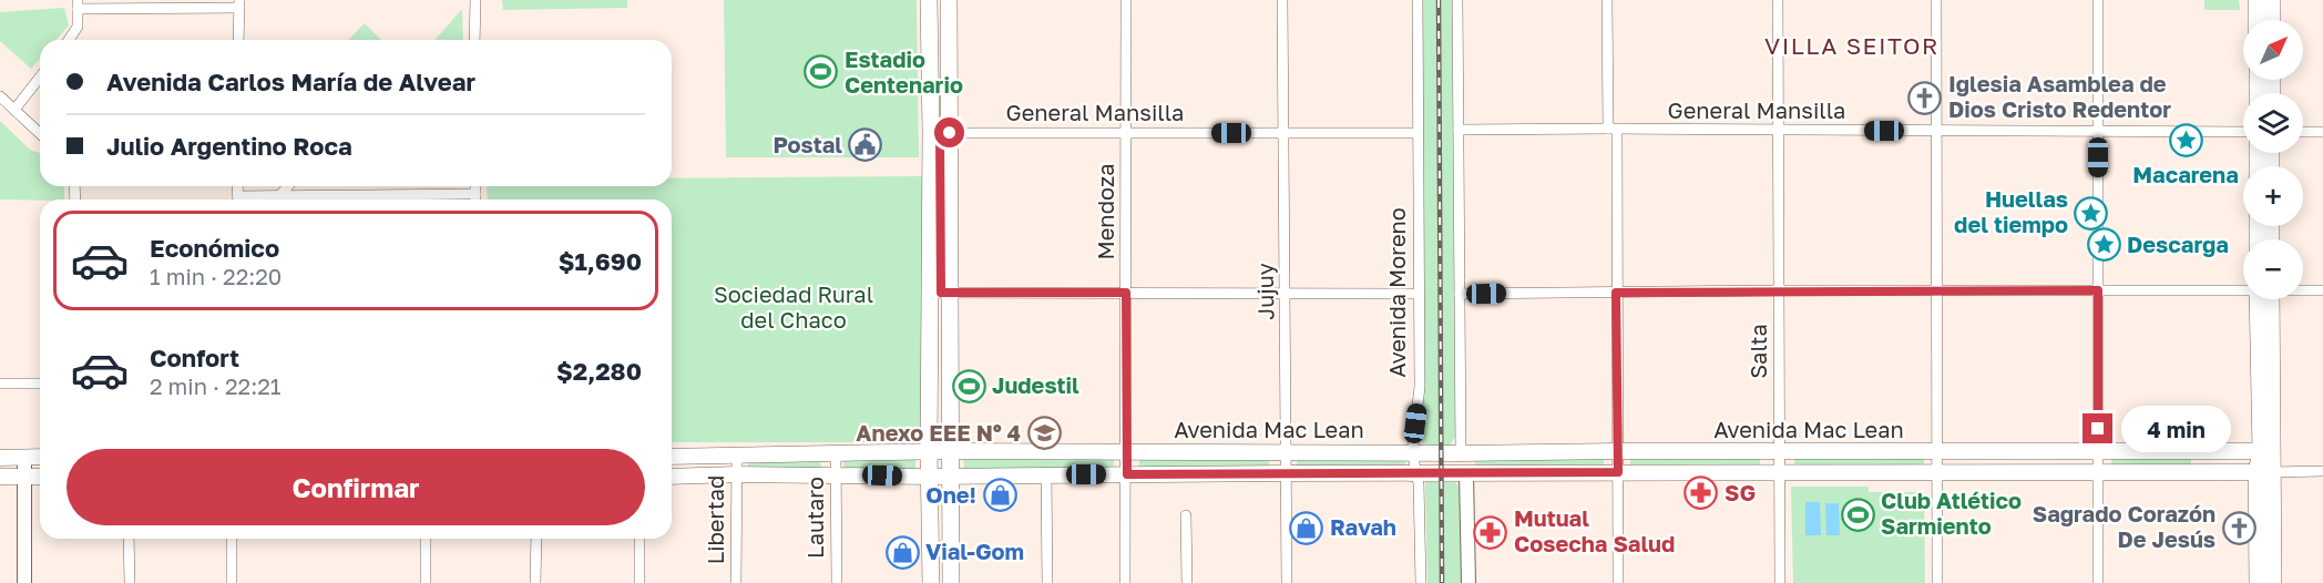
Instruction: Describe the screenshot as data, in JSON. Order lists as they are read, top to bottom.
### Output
{
  "streets": {
    "main road": ["Avenida Mac Lean"],
    "street": [
      "General Mansilla",
      "Mendoza",
      "Jujuy",
      "Avenida Moreno",
      "Salta",
      "Lautaro",
      "Libertad"
    ]
  },
  "crossings": [
    ["General Mansilla", "Mendoza"],
    ["General Mansilla", "Jujuy"],
    ["General Mansilla", "Avenida Moreno"],
    ["General Mansilla", "Salta"],
    ["Mendoza", "Avenida Mac Lean"],
    ["Jujuy", "Avenida Mac Lean"],
    ["Avenida Moreno", "Avenida Mac Lean"],
    ["Salta", "Avenida Mac Lean"],
    ["Avenida Mac Lean", "Lautaro"],
    ["Avenida Mac Lean", "Libertad"]
  ],
  "districts": ["VILLA SEITOR"],
  "parks": ["Sociedad Rural del Chaco"],
  "places": {
    "sports": ["Estadio Centenario", "Judestil", "Club Atlético Sarmiento"],
    "church": ["Iglesia Asamblea de Dios Cristo Redentor", "Sagrado Corazón De Jesús"],
    "place": ["Macarena", "Huellas del tiempo", "Descarga"],
    "public building": ["Postal"],
    "school or university": ["Anexo EEE Nº 4"],
    "pharmacy": ["SG", "Mutual Cosecha Salud"],
    "shop": ["One!", "Ravah", "Vial-Gom"]
  },
  "north": "top right",
  "page": {
    "map_buttons": ["+", "−"],
    "banner": ["Avenida Carlos María de Alvear", "Julio Argentino Roca"],
    "list": [
      {
        "name": "Económico",
        "note": "1 min · 22:20",
        "value": "$1,690"
      },
      {
        "name": "Confort",
        "note": "2 min · 22:21",
        "value": "$2,280"
      }
    ],
    "bubble": "4 min",
    "buttons": "Confirmar"
  }
}
